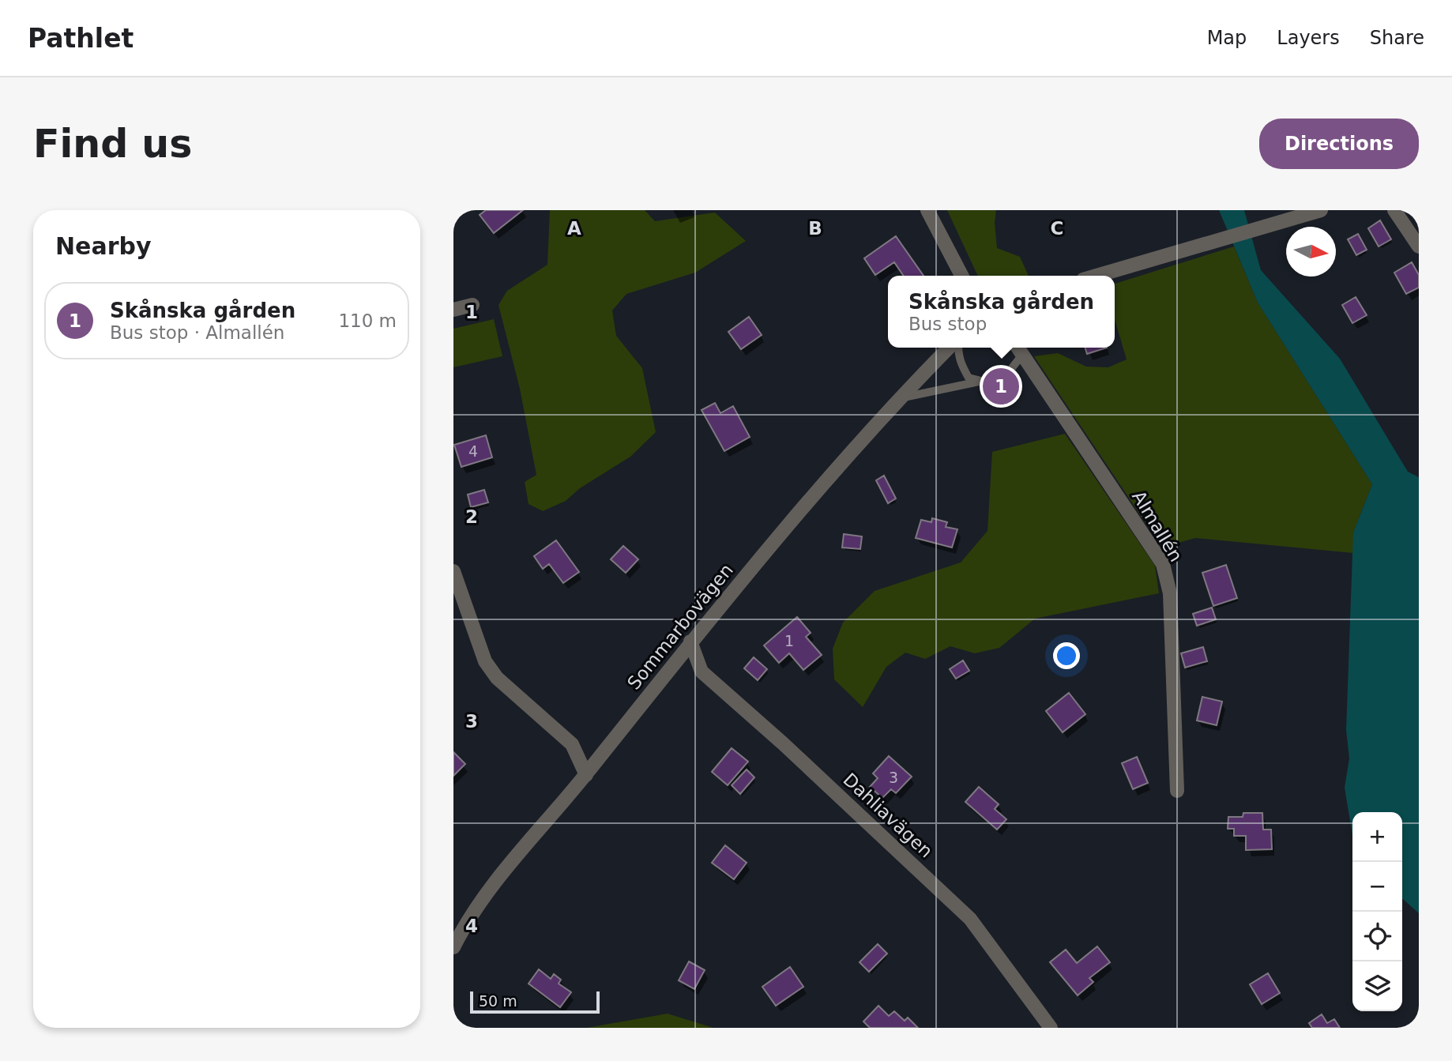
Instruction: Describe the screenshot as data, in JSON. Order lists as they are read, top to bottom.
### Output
{
  "streets": {
    "street": ["Almallén", "Sommarbovägen", "Dahliavägen"]
  },
  "crossings": [
    ["Sommarbovägen", "Dahliavägen"]
  ],
  "house_numbers": ["4", "1", "3"],
  "scale_bar": "50 m",
  "north": "right",
  "page": {
    "header": "Pathlet",
    "nav": ["Map", "Layers", "Share"],
    "buttons": "Directions",
    "title": "Find us",
    "heading": "Nearby",
    "popup": ["Skånska gården", "Bus stop"],
    "list": [
      {
        "mark": "1",
        "name": "Skånska gården",
        "note": "Bus stop · Almallén",
        "value": "110 m"
      }
    ],
    "pins": "1",
    "map_buttons": ["+", "−"],
    "scale": "50 m"
  },
  "grid": {
    "columns": ["A", "B", "C"],
    "rows": [
      "1",
      "2",
      "3",
      "4"
    ]
  }
}
